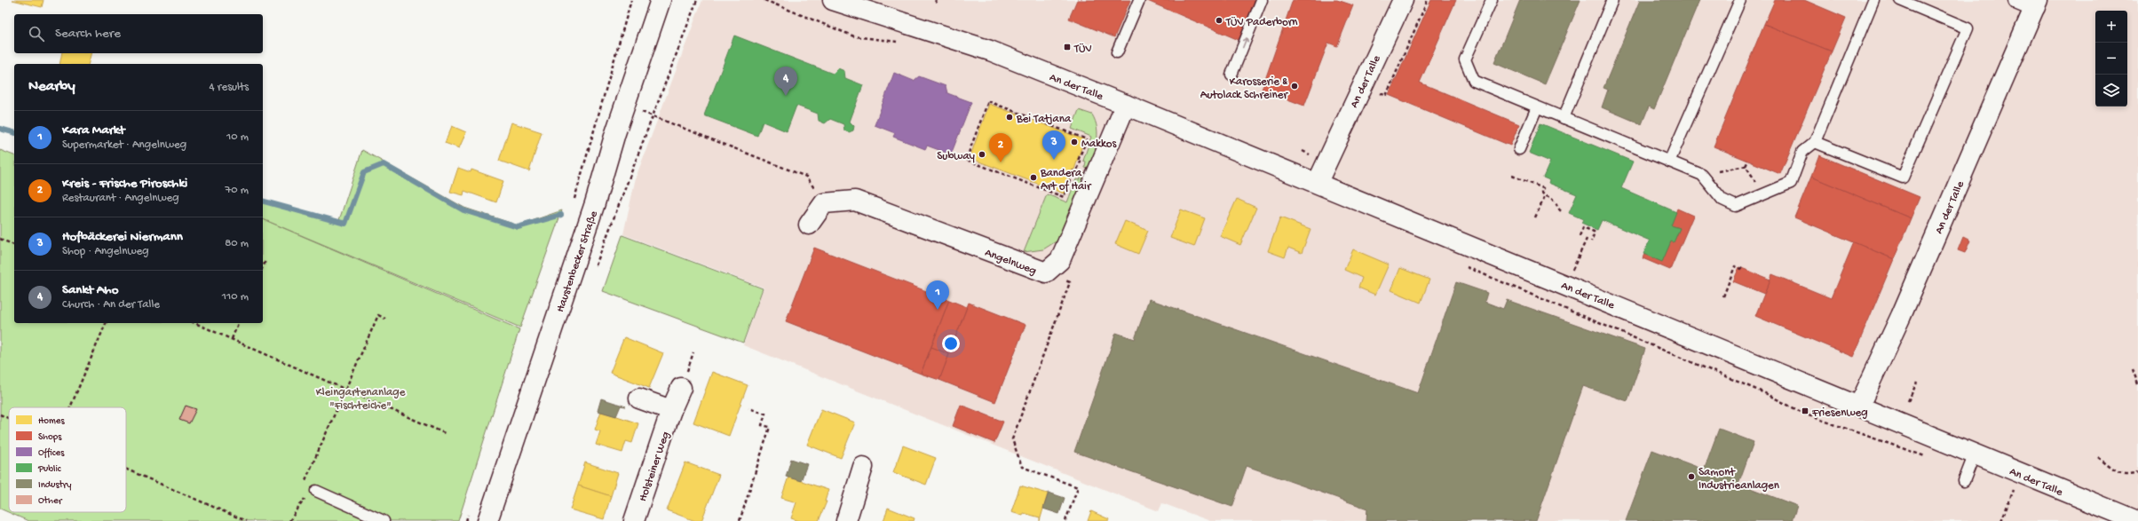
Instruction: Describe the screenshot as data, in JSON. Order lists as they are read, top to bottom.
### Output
{
  "streets": {
    "street": [
      "An der Talle",
      "Angelnweg",
      "Haustenbecker Straße",
      "Holsteiner Weg"
    ]
  },
  "crossings": [
    ["An der Talle", "Angelnweg"]
  ],
  "parks": ["Kleingartenanlage \"Fischteiche\""],
  "places": {
    "other": [
      "TÜV Paderborn",
      "Karosserie & Autolack Schreiner",
      "Bei Tatjana",
      "Makkos",
      "Subway",
      "Bandera Art of Hair",
      "Samont Industrieanlagen"
    ],
    "transit": ["TÜV", "Friesenweg"]
  },
  "legend": [
    "Homes",
    "Shops",
    "Offices",
    "Public",
    "Industry",
    "Other"
  ],
  "page": {
    "map_buttons": ["+", "−"],
    "search": "Search here",
    "heading": ["Nearby", "4 results"],
    "pins": [
      "4",
      "3",
      "2",
      "1"
    ],
    "list": [
      {
        "mark": "1",
        "name": "Kara Markt",
        "note": "Supermarket · Angelnweg",
        "value": "10 m"
      },
      {
        "mark": "2",
        "name": "Kreis - Frische Piroschki",
        "note": "Restaurant · Angelnweg",
        "value": "70 m"
      },
      {
        "mark": "3",
        "name": "Hofbäckerei Niermann",
        "note": "Shop · Angelnweg",
        "value": "80 m"
      },
      {
        "mark": "4",
        "name": "Sankt Aho",
        "note": "Church · An der Talle",
        "value": "110 m"
      }
    ]
  }
}
